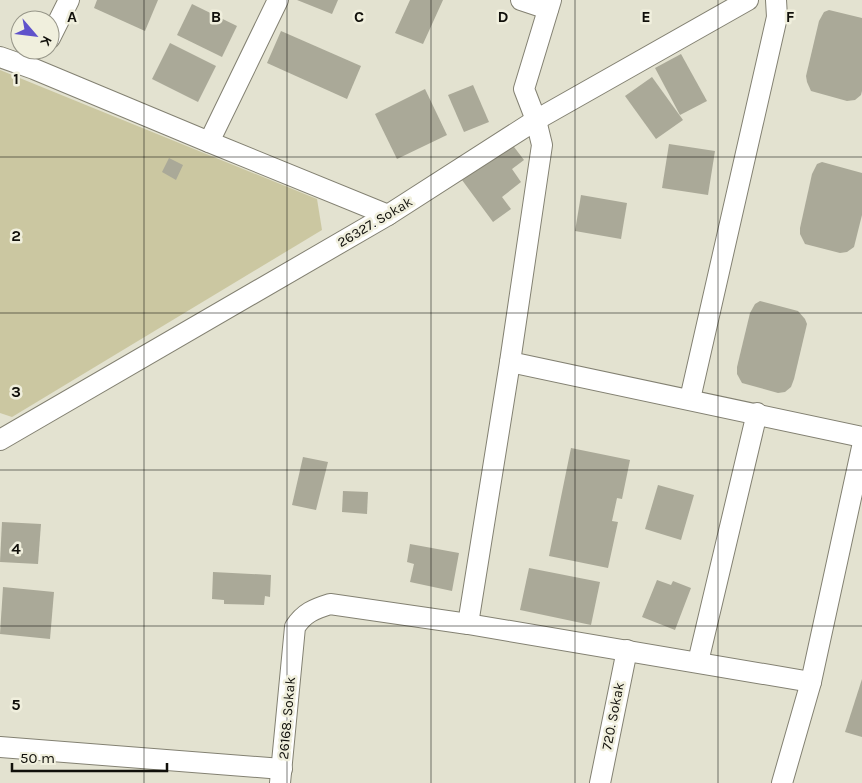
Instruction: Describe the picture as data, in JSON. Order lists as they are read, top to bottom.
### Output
{
  "streets": {
    "street": ["26327. Sokak", "720. Sokak", "26168. Sokak"]
  },
  "crossings": [
    ["720. Sokak", "26168. Sokak"]
  ],
  "scale_bar": "50 m",
  "north": "bottom right",
  "grid": {
    "columns": [
      "A",
      "B",
      "C",
      "D",
      "E",
      "F"
    ],
    "rows": [
      "1",
      "2",
      "3",
      "4",
      "5"
    ]
  }
}
